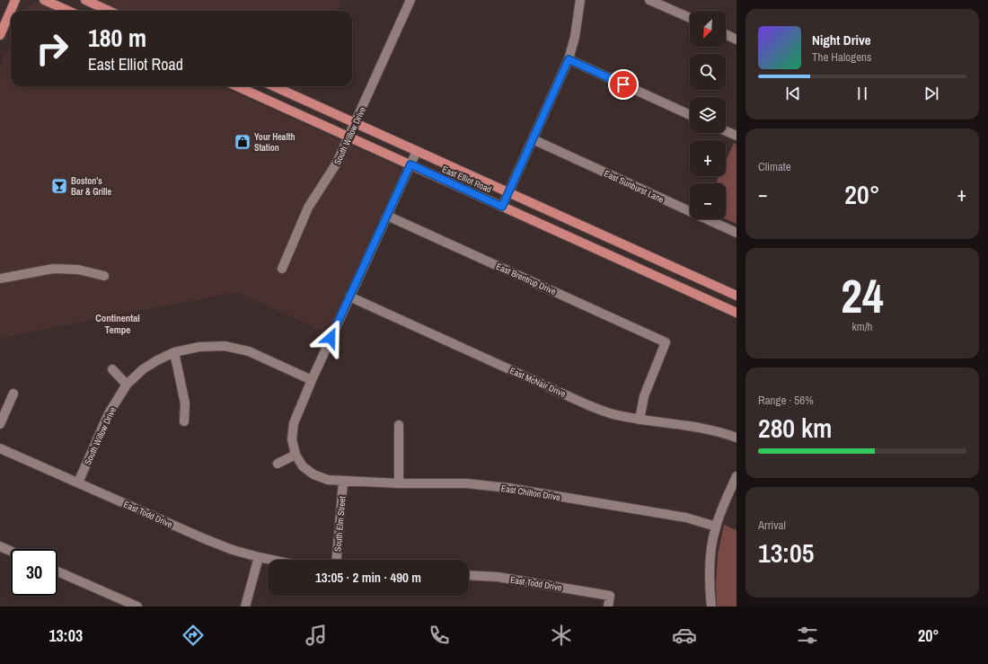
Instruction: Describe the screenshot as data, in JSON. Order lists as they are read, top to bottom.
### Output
{
  "streets": {
    "main road": ["East Elliot Road"],
    "street": [
      "South Willow Drive",
      "East Sunburst Lane",
      "East Brentrup Drive",
      "East McNair Drive",
      "East Chilton Drive",
      "East Todd Drive",
      "South Elm Street"
    ]
  },
  "crossings": [
    ["South Willow Drive", "East Elliot Road"],
    ["South Willow Drive", "East Todd Drive"],
    ["East Brentrup Drive", "East McNair Drive"],
    ["East Chilton Drive", "South Elm Street"]
  ],
  "districts": ["Continental Tempe"],
  "places": {
    "shop": ["Your Health Station"],
    "bar": ["Boston's Bar & Grille"]
  },
  "north": "bottom left",
  "page": {
    "map_buttons": ["+", "−"],
    "turn": ["180 m", "East Elliot Road"],
    "song": ["Night Drive", "The Halogens"],
    "tile": [
      "Climate",
      ["24", "km/h"],
      ["Range · 56%", "280 km"],
      ["Arrival", "13:05"]
    ],
    "heat": ["−", "20°", "+"],
    "limit": "30",
    "trip": "13:05 · 2 min · 490 m",
    "tabs": ["13:03", "20°"]
  }
}
